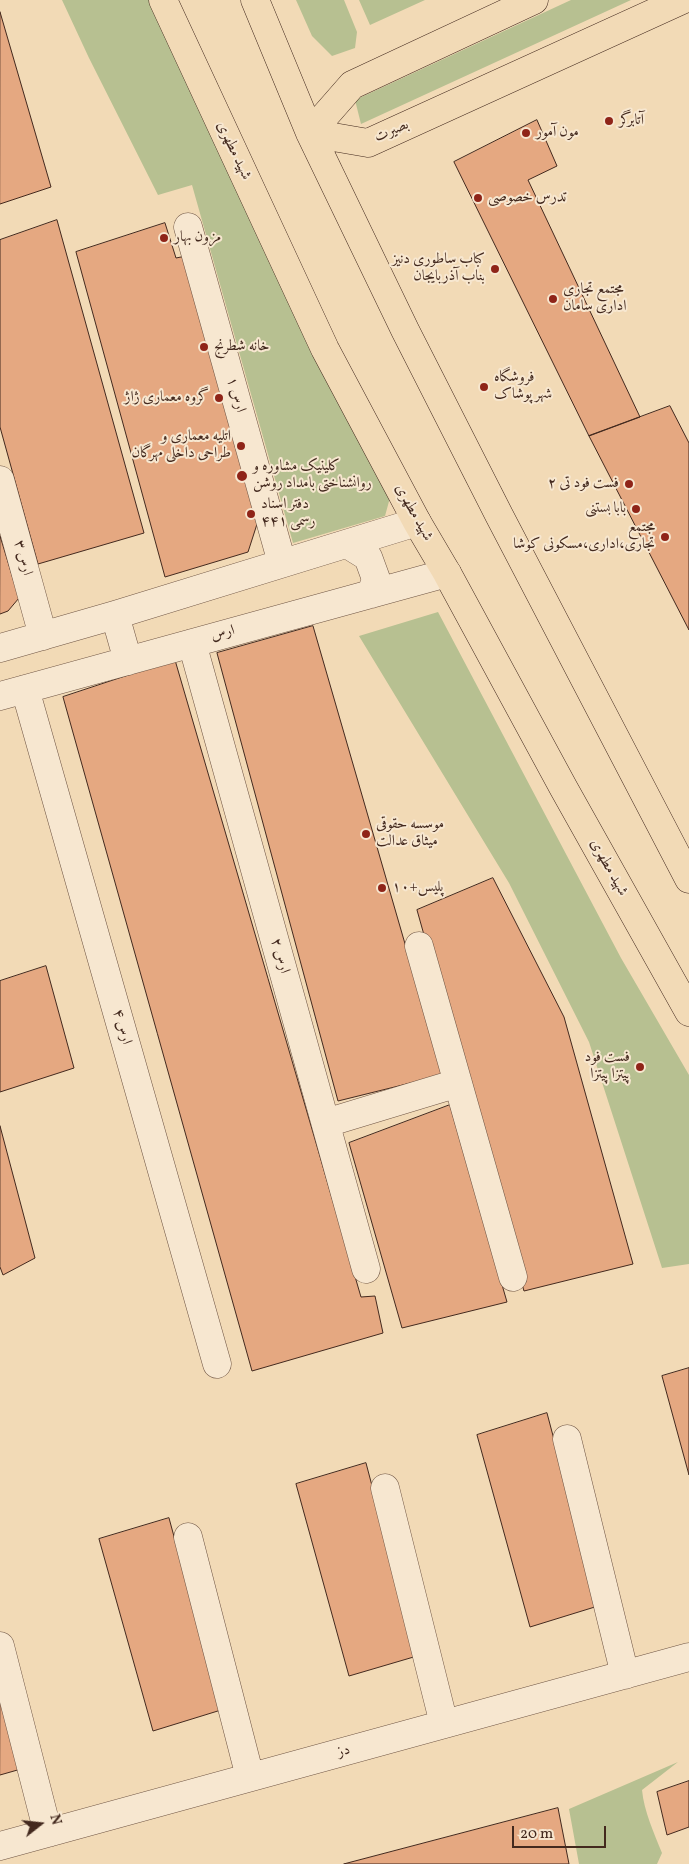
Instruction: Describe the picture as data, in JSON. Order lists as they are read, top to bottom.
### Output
{
  "streets": {
    "main road": ["بصیرت", "شهید مطهری"],
    "street": [
      "ارس ۱",
      "ارس ۳",
      "ارس",
      "ارس ۲",
      "ارس ۴",
      "دز"
    ]
  },
  "crossings": [
    ["شهید مطهری", "ارس"],
    ["ارس", "ارس ۲"],
    ["ارس", "ارس ۴"]
  ],
  "places": [
    "آتابرگر",
    "مون آمور",
    "تدرس خصوصی",
    "مزون بهار",
    "کباب ساطوری دنیز بناب آذربایجان",
    "مجتمع تجاری اداری سامان",
    "خانه شطرنج",
    "فروشگاه شهر پوشاک",
    "گروه معماری ژاژ",
    "اتلیه معماری و طراحی داخلی مهرگان",
    "کلینیک مشاوره و روانشناختی بامداد روشن",
    "فست فود تی ۲",
    "بابا بستنی",
    "دفتر اسناد رسمی ۴۴۱",
    "مجتمع تجاری،اداری،مسکونی کوشا",
    "موسسه حقوقی میثاق عدالت",
    "پلیس+۱۰",
    "فست فود پیتزا پیتزا"
  ],
  "scale_bar": "20 m",
  "north": "right"
}
